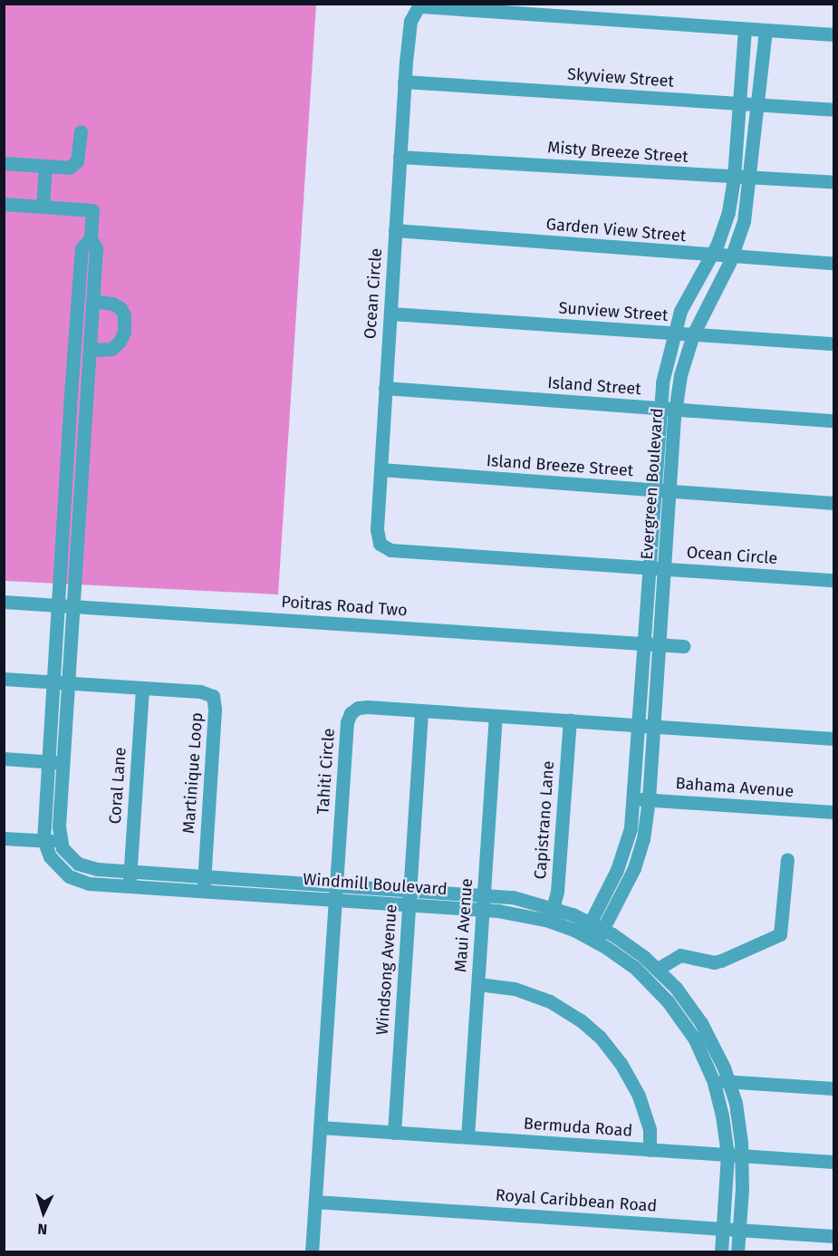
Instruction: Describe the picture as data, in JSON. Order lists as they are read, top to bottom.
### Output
{
  "streets": {
    "street": [
      "Skyview Street",
      "Misty Breeze Street",
      "Garden View Street",
      "Ocean Circle",
      "Sunview Street",
      "Island Street",
      "Island Breeze Street",
      "Evergreen Boulevard",
      "Poitras Road Two",
      "Tahiti Circle",
      "Martinique Loop",
      "Coral Lane",
      "Bahama Avenue",
      "Capistrano Lane",
      "Windmill Boulevard",
      "Maui Avenue",
      "Windsong Avenue",
      "Bermuda Road",
      "Royal Caribbean Road"
    ]
  },
  "crossings": [
    ["Skyview Street", "Ocean Circle"],
    ["Skyview Street", "Evergreen Boulevard"],
    ["Misty Breeze Street", "Ocean Circle"],
    ["Misty Breeze Street", "Evergreen Boulevard"],
    ["Garden View Street", "Ocean Circle"],
    ["Garden View Street", "Evergreen Boulevard"],
    ["Ocean Circle", "Sunview Street"],
    ["Ocean Circle", "Island Street"],
    ["Ocean Circle", "Island Breeze Street"],
    ["Ocean Circle", "Evergreen Boulevard"],
    ["Sunview Street", "Evergreen Boulevard"],
    ["Island Street", "Evergreen Boulevard"],
    ["Island Breeze Street", "Evergreen Boulevard"],
    ["Evergreen Boulevard", "Poitras Road Two"],
    ["Evergreen Boulevard", "Tahiti Circle"],
    ["Evergreen Boulevard", "Bahama Avenue"],
    ["Evergreen Boulevard", "Windmill Boulevard"],
    ["Poitras Road Two", "Windmill Boulevard"],
    ["Tahiti Circle", "Capistrano Lane"],
    ["Tahiti Circle", "Windmill Boulevard"],
    ["Tahiti Circle", "Maui Avenue"],
    ["Tahiti Circle", "Windsong Avenue"],
    ["Tahiti Circle", "Bermuda Road"],
    ["Tahiti Circle", "Royal Caribbean Road"],
    ["Martinique Loop", "Coral Lane"],
    ["Martinique Loop", "Windmill Boulevard"],
    ["Coral Lane", "Windmill Boulevard"],
    ["Capistrano Lane", "Windmill Boulevard"],
    ["Windmill Boulevard", "Maui Avenue"],
    ["Windmill Boulevard", "Windsong Avenue"],
    ["Windmill Boulevard", "Bermuda Road"],
    ["Windmill Boulevard", "Royal Caribbean Road"],
    ["Maui Avenue", "Bermuda Road"],
    ["Windsong Avenue", "Bermuda Road"]
  ],
  "north": "bottom"
}
